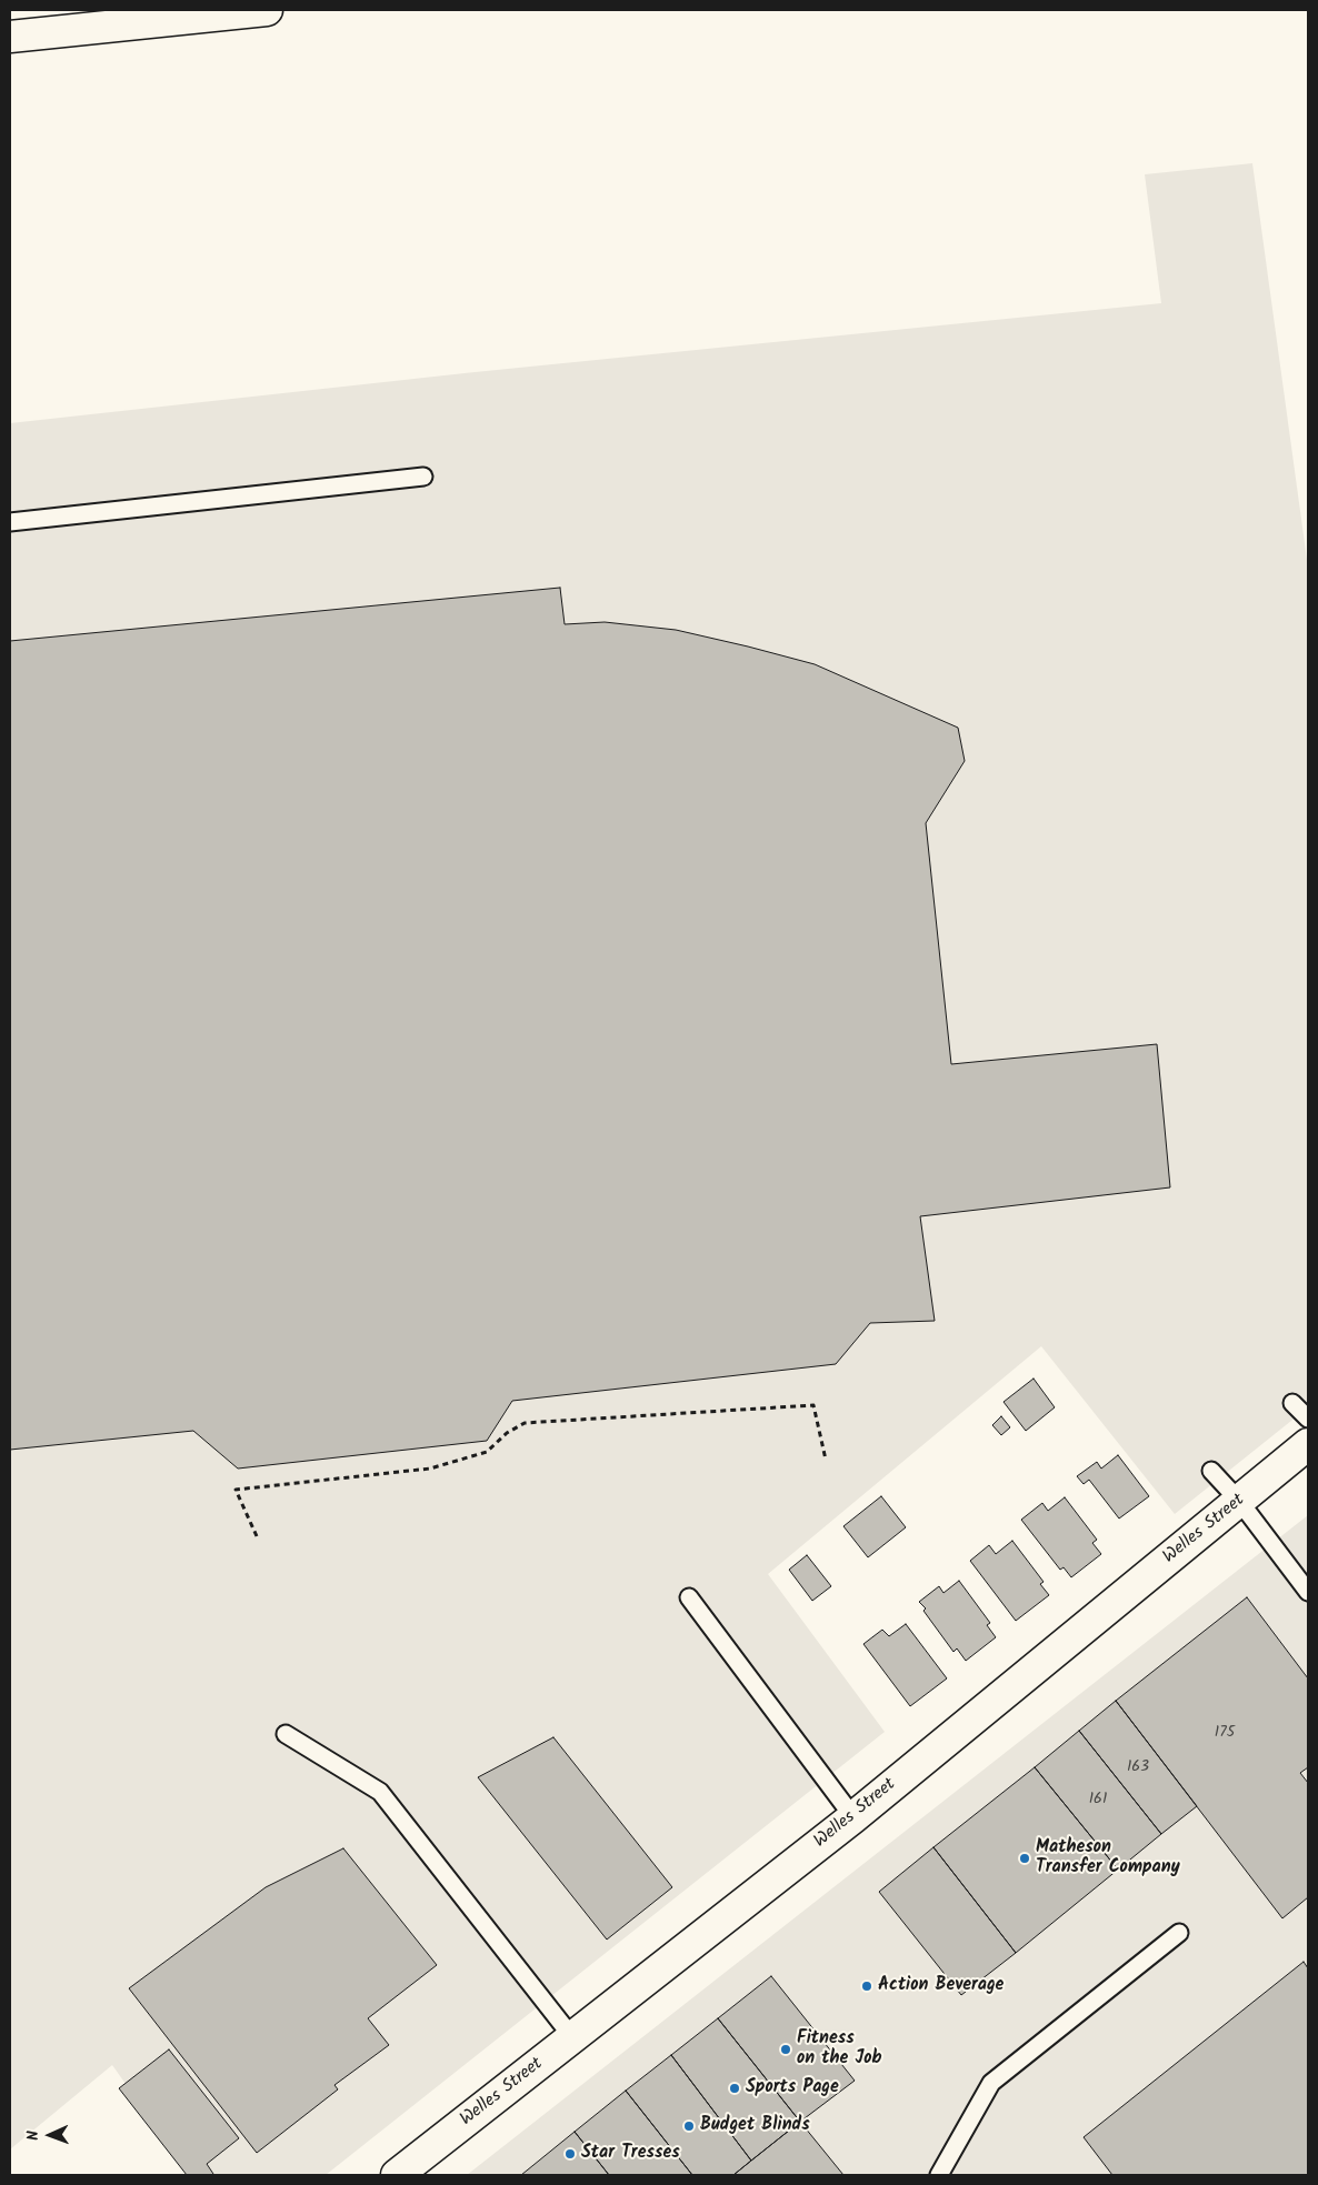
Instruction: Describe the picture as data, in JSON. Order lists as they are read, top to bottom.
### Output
{
  "streets": {
    "main road": ["Welles Street"]
  },
  "places": [
    "Matheson Transfer Company",
    "Action Beverage",
    "Fitness on the Job",
    "Sports Page",
    "Budget Blinds",
    "Star Tresses"
  ],
  "house_numbers": ["175", "163", "161"],
  "north": "left"
}
